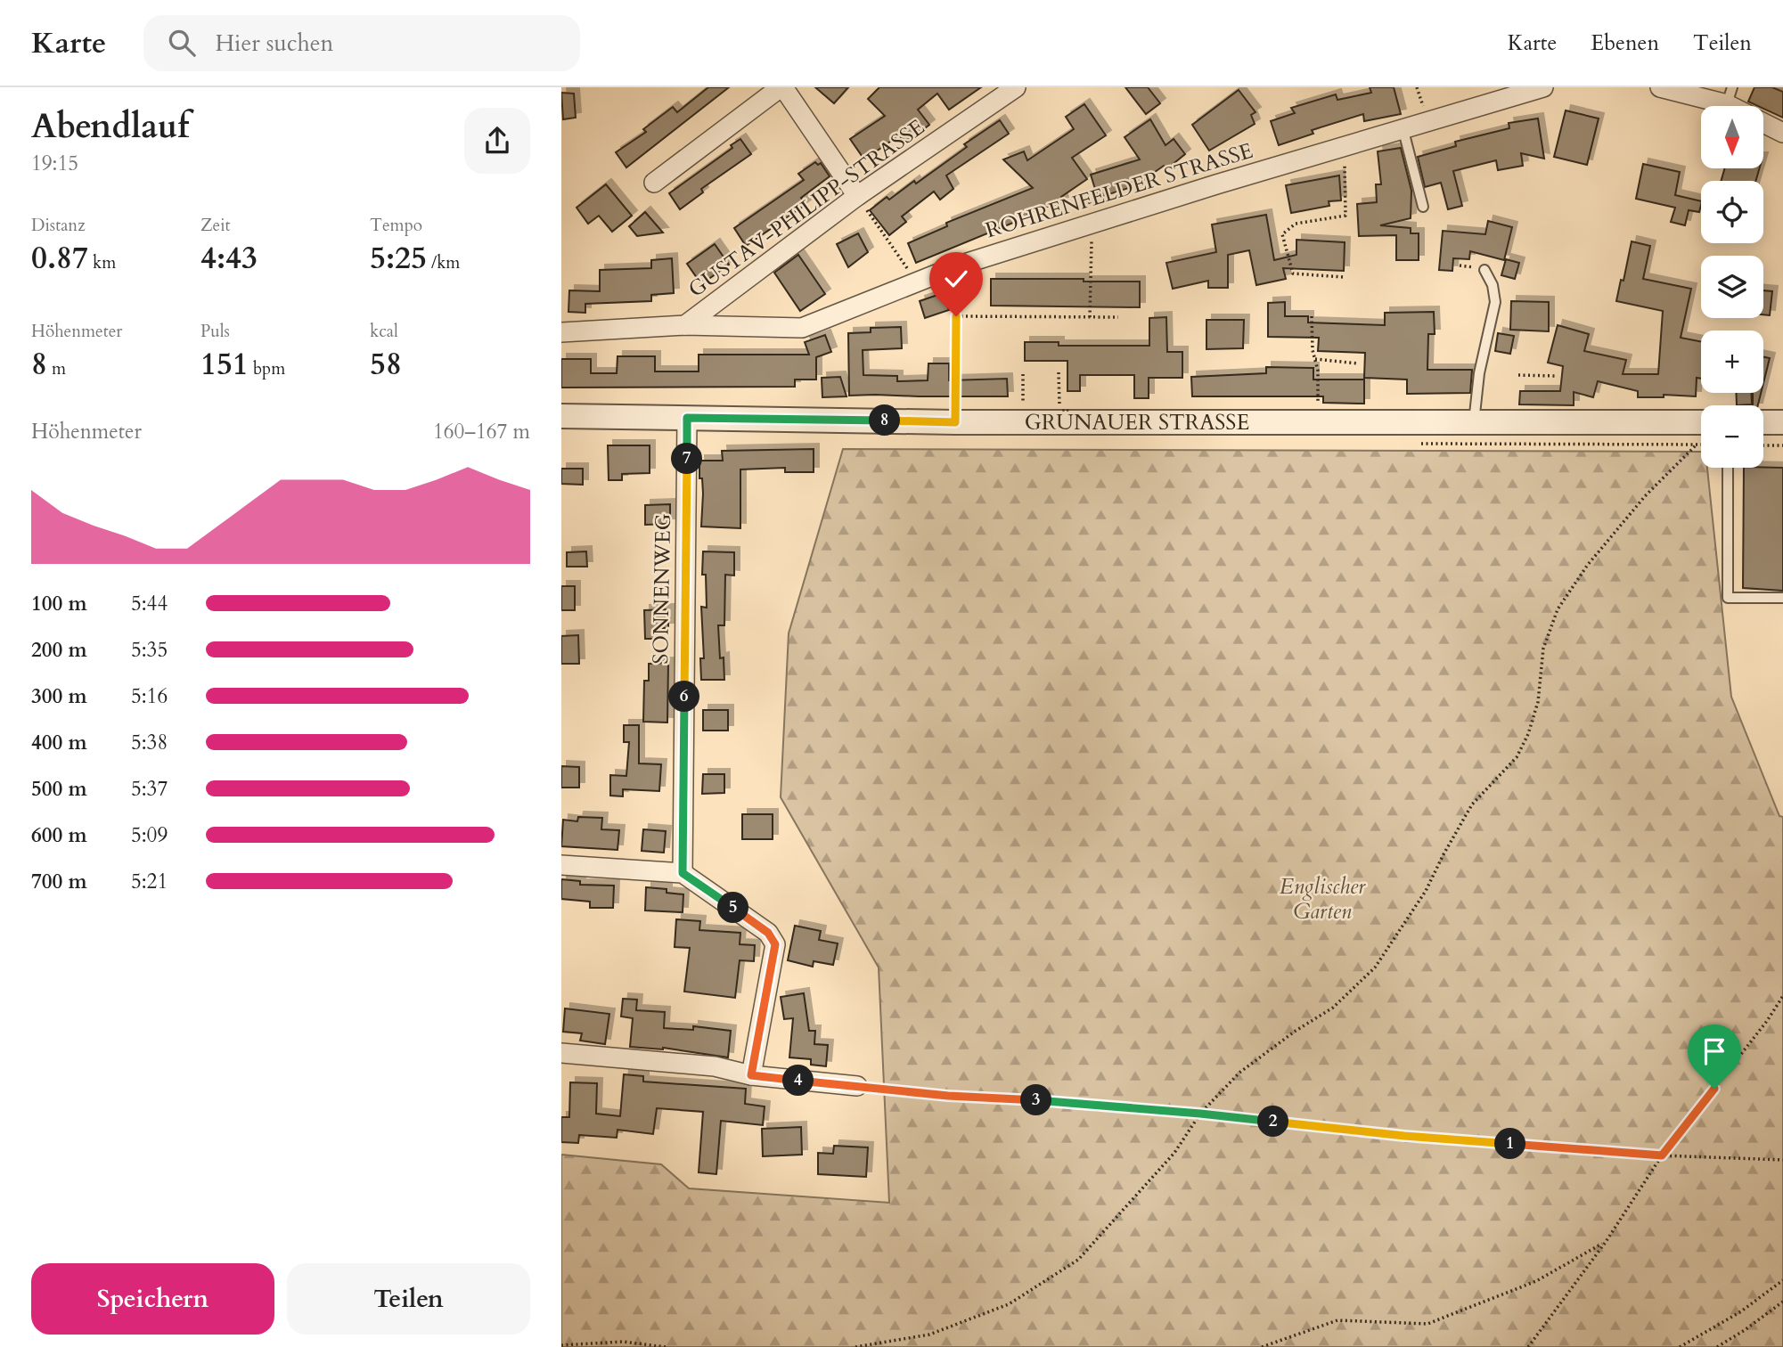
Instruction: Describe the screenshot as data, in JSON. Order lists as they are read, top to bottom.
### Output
{
  "streets": {
    "street": [
      "ROHRENFELDER STRASSE",
      "GUSTAV-PHILIPP-STRASSE",
      "GRÜNAUER STRASSE",
      "SONNENWEG"
    ]
  },
  "crossings": [
    ["ROHRENFELDER STRASSE", "GUSTAV-PHILIPP-STRASSE"],
    ["GRÜNAUER STRASSE", "SONNENWEG"]
  ],
  "parks": ["Englischer Garten"],
  "north": "bottom",
  "page": {
    "header": "Karte",
    "search": "Hier suchen",
    "nav": ["Karte", "Ebenen", "Teilen"],
    "heading": ["Abendlauf", "19:15"],
    "map_buttons": ["+", "−"],
    "stats": [
      ["Distanz", "0.87 km"],
      ["Zeit", "4:43"],
      ["Tempo", "5:25 /km"],
      ["Höhenmeter", "8 m"],
      ["Puls", "151 bpm"],
      ["kcal", "58"]
    ],
    "pins": [
      "8",
      "7",
      "6",
      "5",
      "4",
      "3",
      "2",
      "1"
    ],
    "chart": ["Höhenmeter", "160–167 m"],
    "list": [
      {
        "name": "100 m",
        "note": "5:44"
      },
      {
        "name": "200 m",
        "note": "5:35"
      },
      {
        "name": "300 m",
        "note": "5:16"
      },
      {
        "name": "400 m",
        "note": "5:38"
      },
      {
        "name": "500 m",
        "note": "5:37"
      },
      {
        "name": "600 m",
        "note": "5:09"
      },
      {
        "name": "700 m",
        "note": "5:21"
      }
    ],
    "buttons": ["Speichern", "Teilen"]
  }
}
